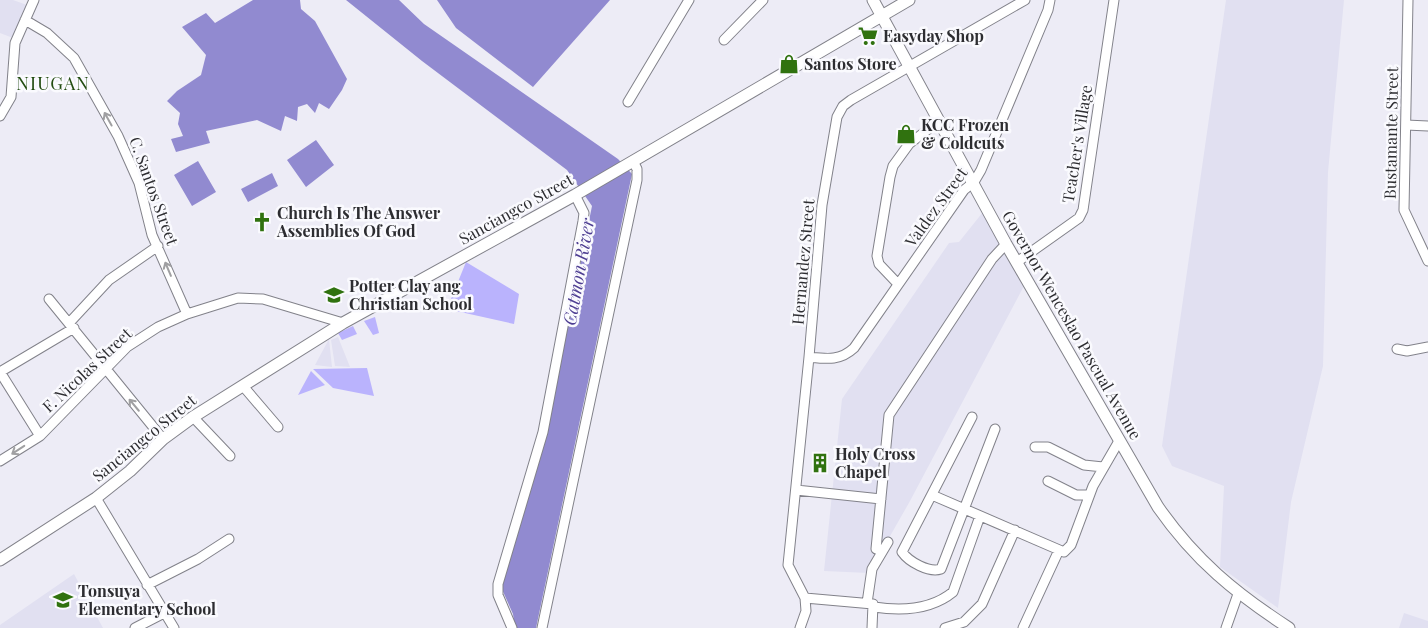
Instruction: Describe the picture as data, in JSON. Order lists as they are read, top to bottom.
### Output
{
  "streets": {
    "main road": ["Sanciangco Street", "Governor Wenceslao Pascual Avenue"],
    "street": [
      "Bustamante Street",
      "Teacher's Village",
      "C. Santos Street",
      "Valdez Street",
      "Hernandez Street",
      "F. Nicolas Street"
    ]
  },
  "crossings": [
    ["Teacher's Village", "Governor Wenceslao Pascual Avenue"],
    ["C. Santos Street", "F. Nicolas Street"],
    ["Valdez Street", "Hernandez Street"],
    ["Valdez Street", "Governor Wenceslao Pascual Avenue"],
    ["Sanciangco Street", "Governor Wenceslao Pascual Avenue"],
    ["Sanciangco Street", "F. Nicolas Street"],
    ["Hernandez Street", "Governor Wenceslao Pascual Avenue"]
  ],
  "one_way": ["C. Santos Street"],
  "districts": ["NIUGAN"],
  "water": ["Catmon River"],
  "places": {
    "supermarket": ["Easyday Shop"],
    "shop": ["Santos Store", "KCC Frozen & Coldcuts"],
    "church": ["Church Is The Answer Assemblies Of God"],
    "school or university": ["Potter Clay ang Christian School", "Tonsuya Elementary School"],
    "building": ["Holy Cross Chapel"]
  }
}
